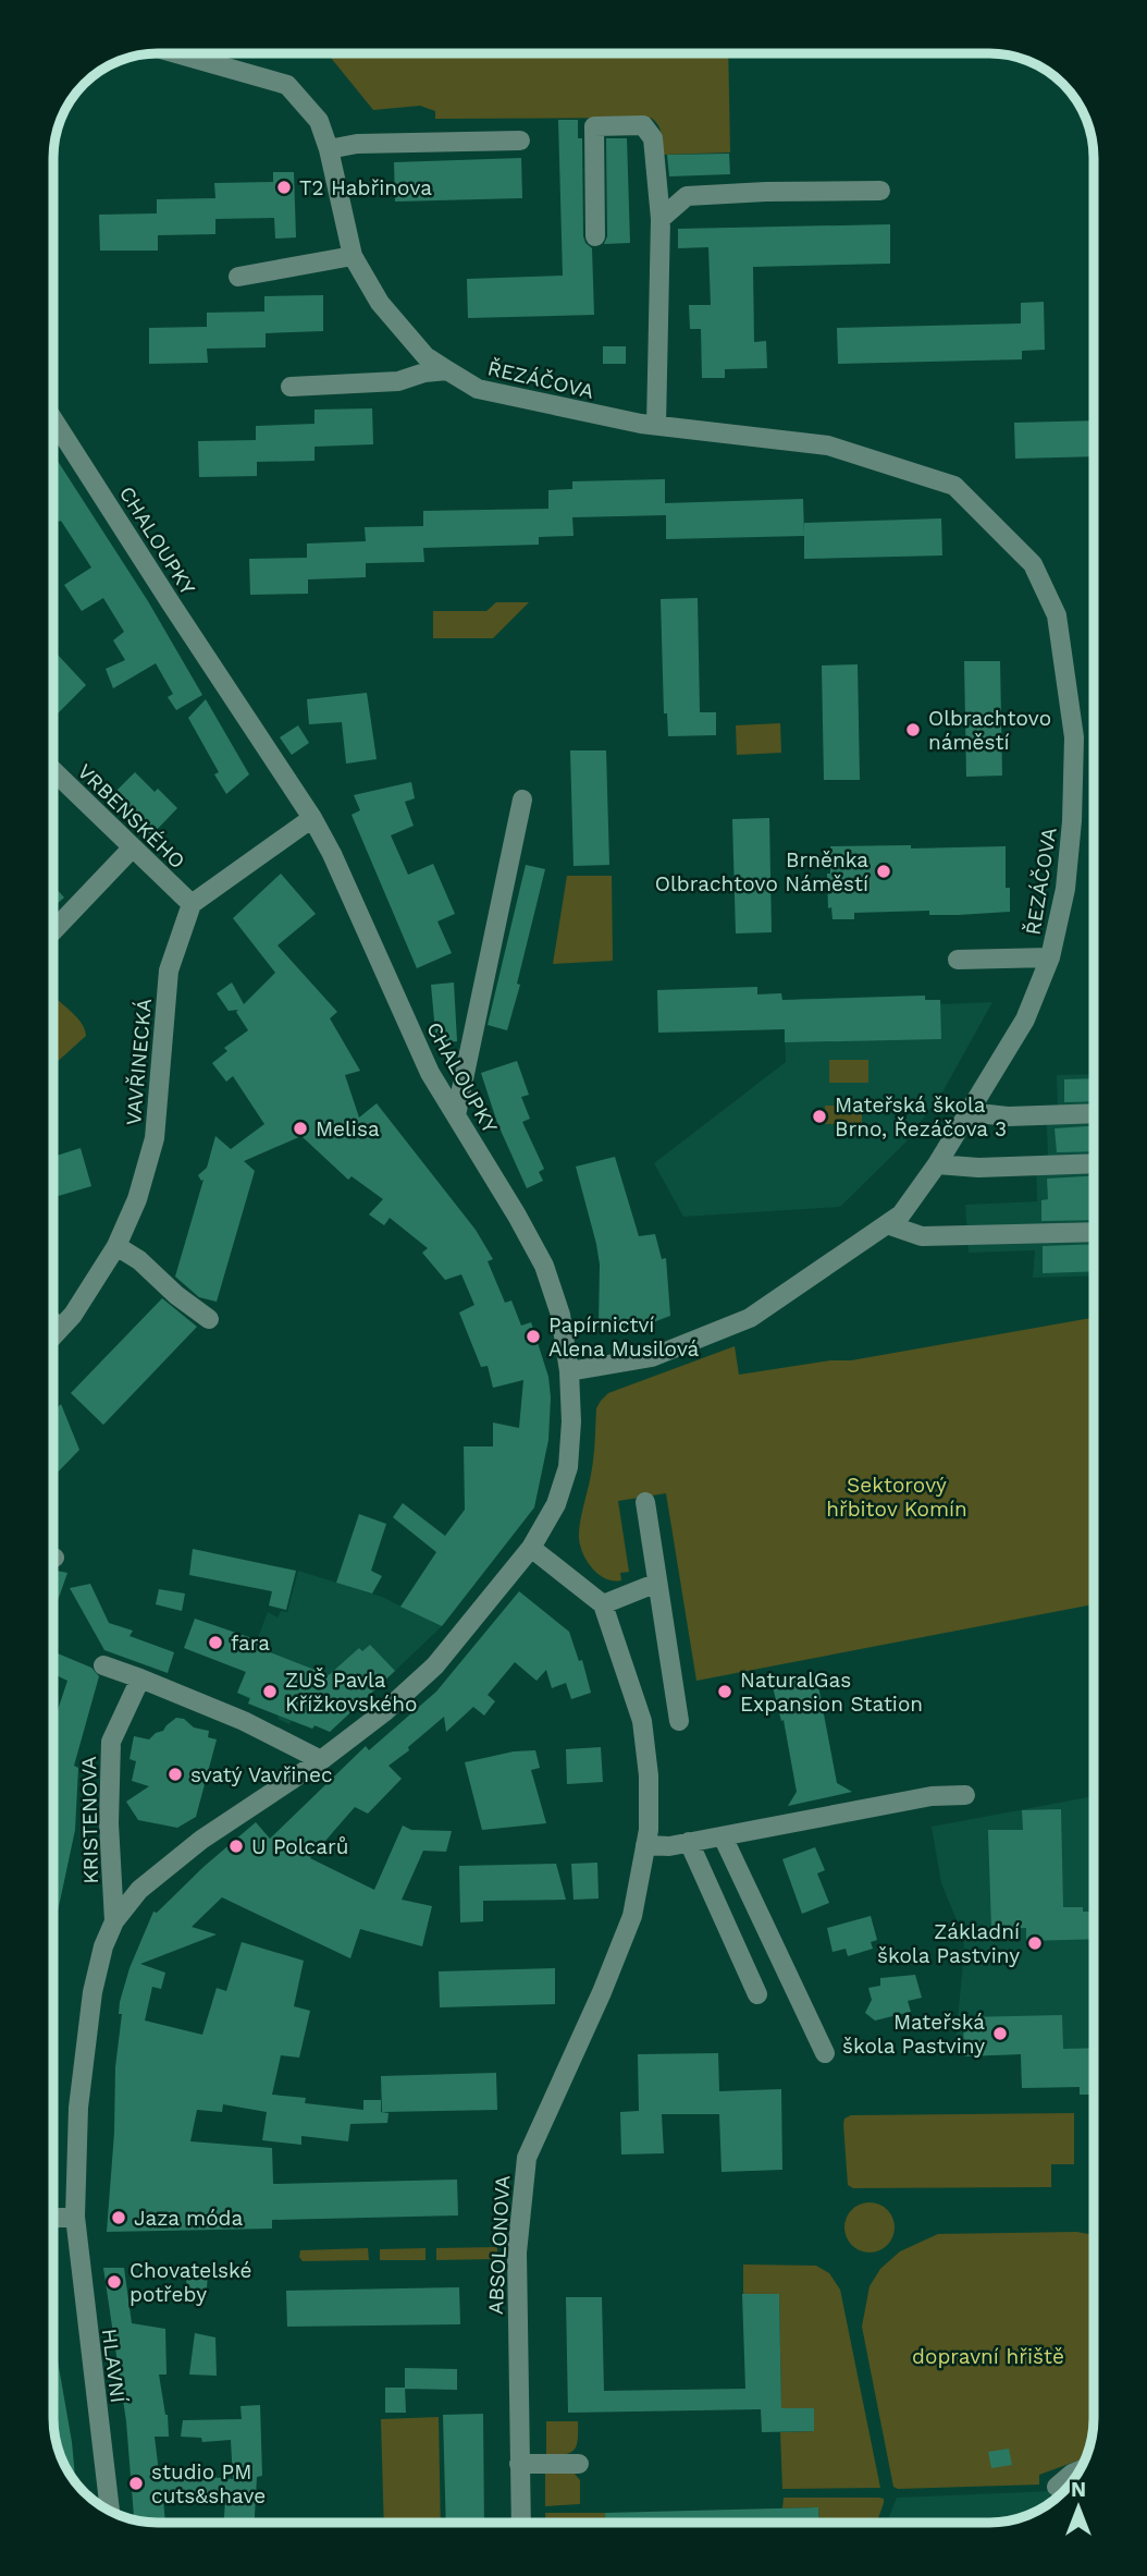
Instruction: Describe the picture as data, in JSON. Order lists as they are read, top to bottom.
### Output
{
  "streets": {
    "street": [
      "ŘEZÁČOVA",
      "CHALOUPKY",
      "VRBENSKÉHO",
      "VAVŘINECKÁ",
      "KRISTENOVA",
      "ABSOLONOVA",
      "HLAVNÍ"
    ]
  },
  "crossings": [
    ["ŘEZÁČOVA", "CHALOUPKY"],
    ["CHALOUPKY", "KRISTENOVA"],
    ["VRBENSKÉHO", "VAVŘINECKÁ"],
    ["KRISTENOVA", "HLAVNÍ"]
  ],
  "parks": ["Sektorový hřbitov Komín", "dopravní hřiště"],
  "places": [
    "T2 Habřinova",
    "Olbrachtovo náměstí",
    "Brněnka Olbrachtovo Náměstí",
    "Mateřská škola Brno, Řezáčova 3",
    "Melisa",
    "Papírnictví Alena Musilová",
    "fara",
    "ZUŠ Pavla Křížkovského",
    "NaturalGas Expansion Station",
    "svatý Vavřinec",
    "U Polcarů",
    "Základní škola Pastviny",
    "Mateřská škola Pastviny",
    "Jaza móda",
    "Chovatelské potřeby",
    "studio PM cuts&shave"
  ],
  "north": "top"
}
